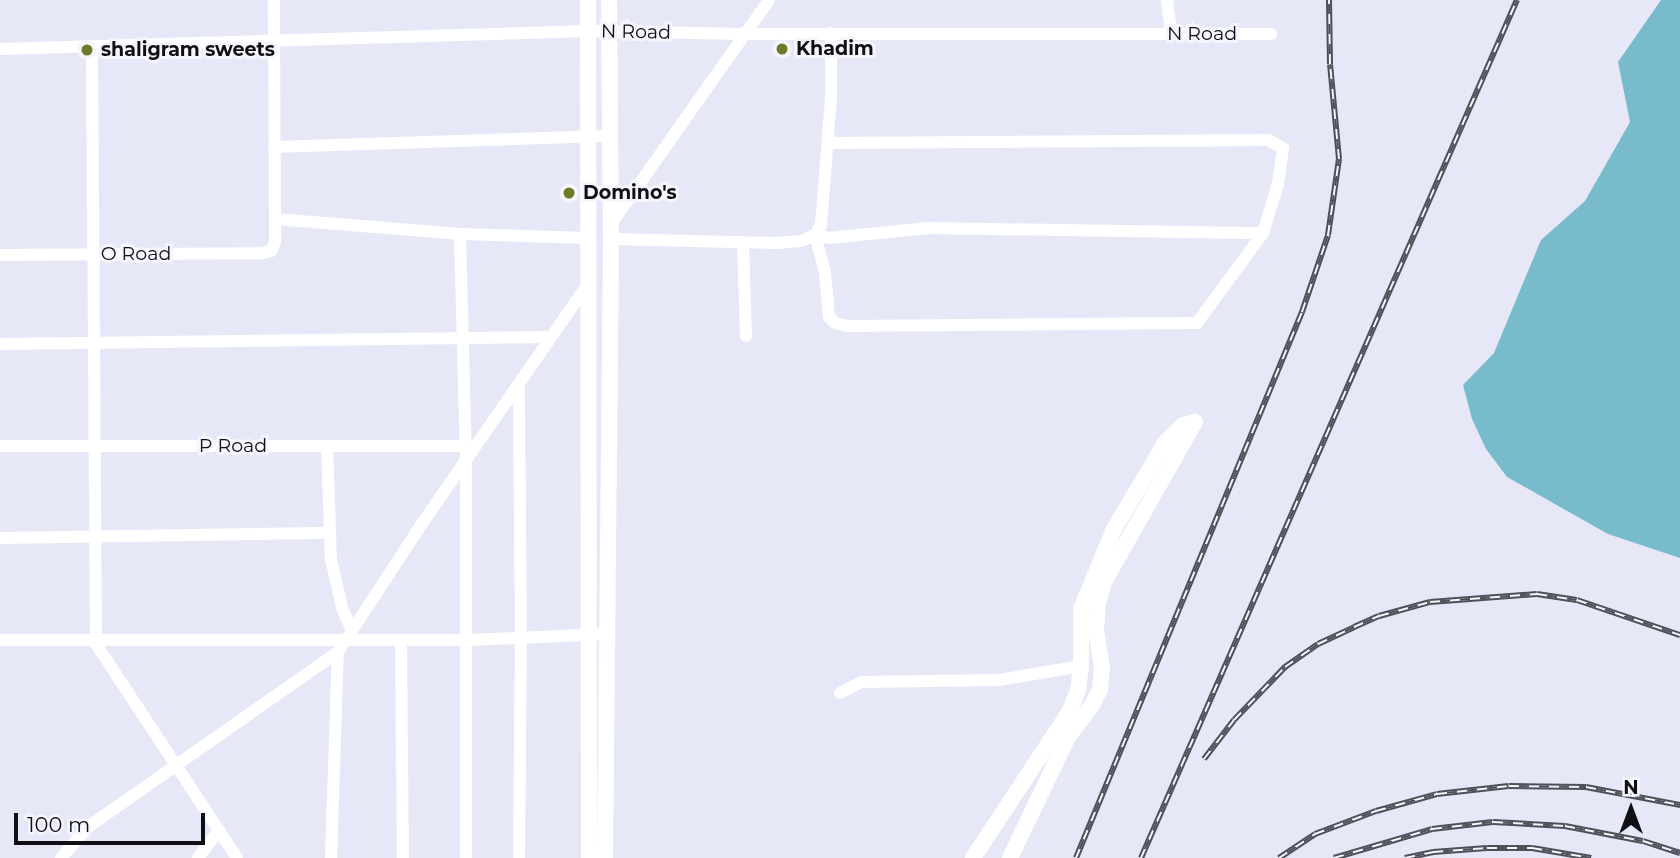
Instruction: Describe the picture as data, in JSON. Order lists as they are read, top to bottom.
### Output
{
  "streets": {
    "street": ["N Road", "O Road", "P Road"]
  },
  "places": ["Khadim", "shaligram sweets", "Domino's"],
  "scale_bar": "100 m",
  "north": "top"
}
